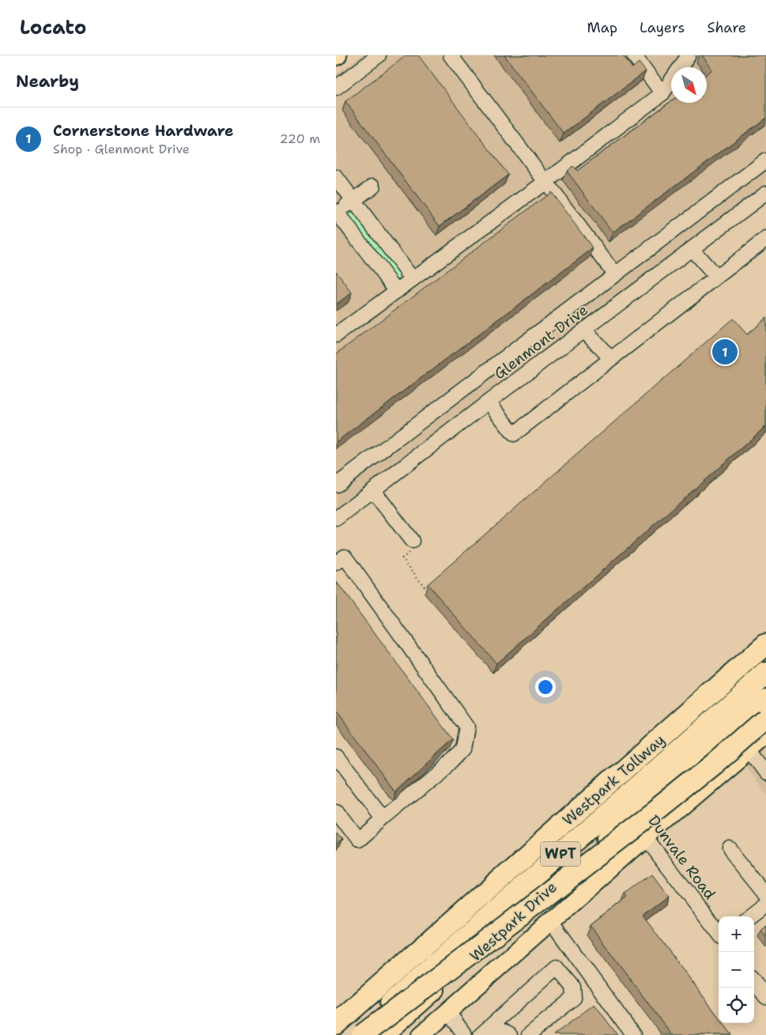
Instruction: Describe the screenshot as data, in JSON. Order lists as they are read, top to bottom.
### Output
{
  "streets": {
    "highway": ["Westpark Tollway", "WPT"],
    "main road": ["Westpark Drive"],
    "street": ["Glenmont Drive", "Dunvale Road"]
  },
  "crossings": [
    ["Dunvale Road", "Westpark Drive"]
  ],
  "north": "bottom right",
  "page": {
    "header": "Locato",
    "nav": ["Map", "Layers", "Share"],
    "heading": "Nearby",
    "list": [
      {
        "mark": "1",
        "name": "Cornerstone Hardware",
        "note": "Shop · Glenmont Drive",
        "value": "220 m"
      }
    ],
    "pins": "1",
    "map_buttons": ["+", "−"]
  }
}
